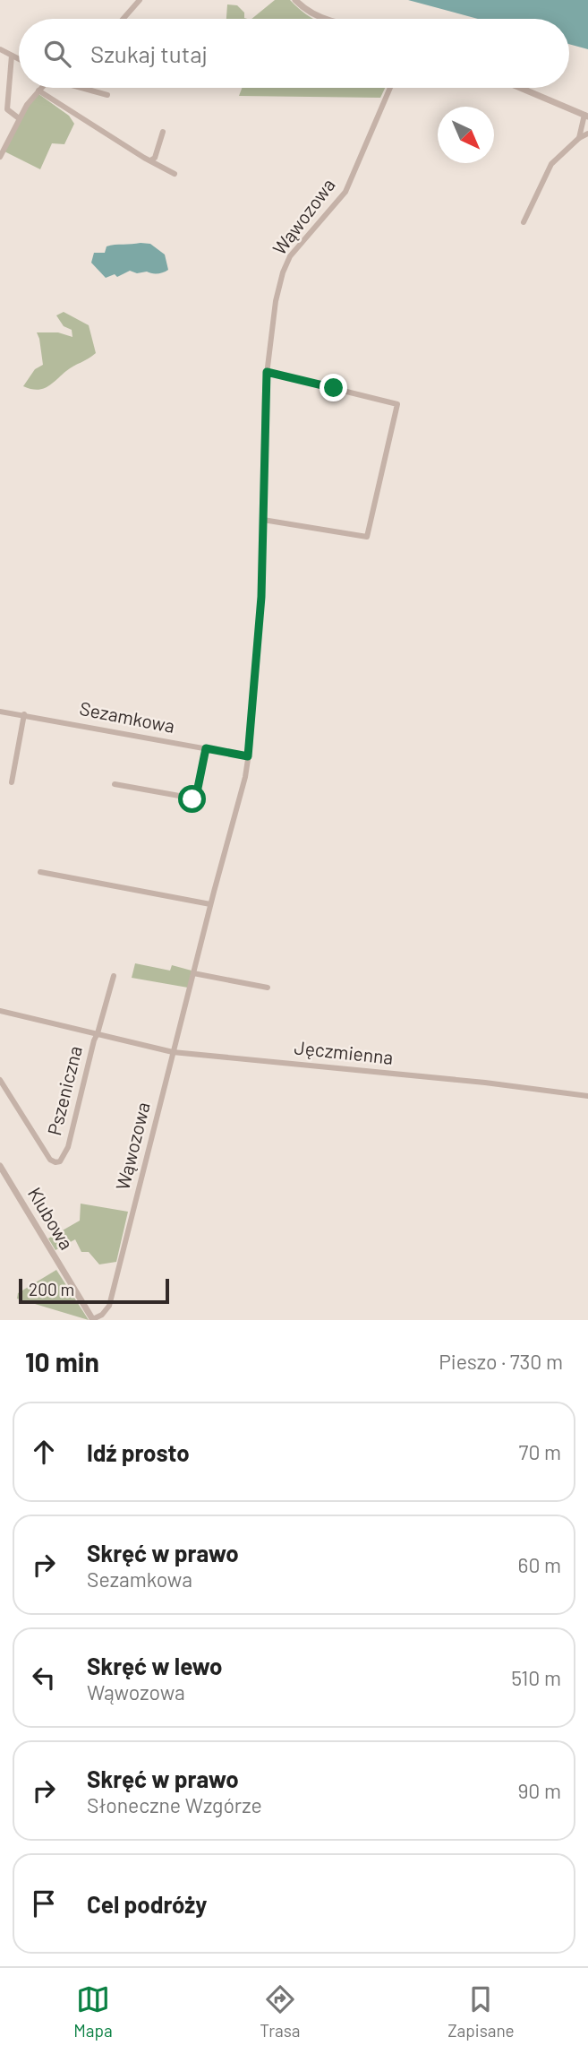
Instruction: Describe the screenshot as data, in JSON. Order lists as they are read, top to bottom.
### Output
{
  "streets": {
    "street": [
      "Wąwozowa",
      "Sezamkowa",
      "Jęczmienna",
      "Pszeniczna",
      "Klubowa"
    ]
  },
  "crossings": [
    ["Wąwozowa", "Sezamkowa"],
    ["Wąwozowa", "Jęczmienna"],
    ["Wąwozowa", "Klubowa"],
    ["Jęczmienna", "Pszeniczna"]
  ],
  "scale_bar": "200 m",
  "north": "bottom right",
  "page": {
    "search": "Szukaj tutaj",
    "scale": "200 m",
    "heading": ["10 min", "Pieszo · 730 m"],
    "list": [
      ["Idź prosto", "70 m"],
      ["Skręć w prawo", "Sezamkowa", "60 m"],
      ["Skręć w lewo", "Wąwozowa", "510 m"],
      ["Skręć w prawo", "Słoneczne Wzgórze", "90 m"],
      "Cel podróży"
    ],
    "nav": ["Mapa", "Trasa", "Zapisane"]
  }
}
